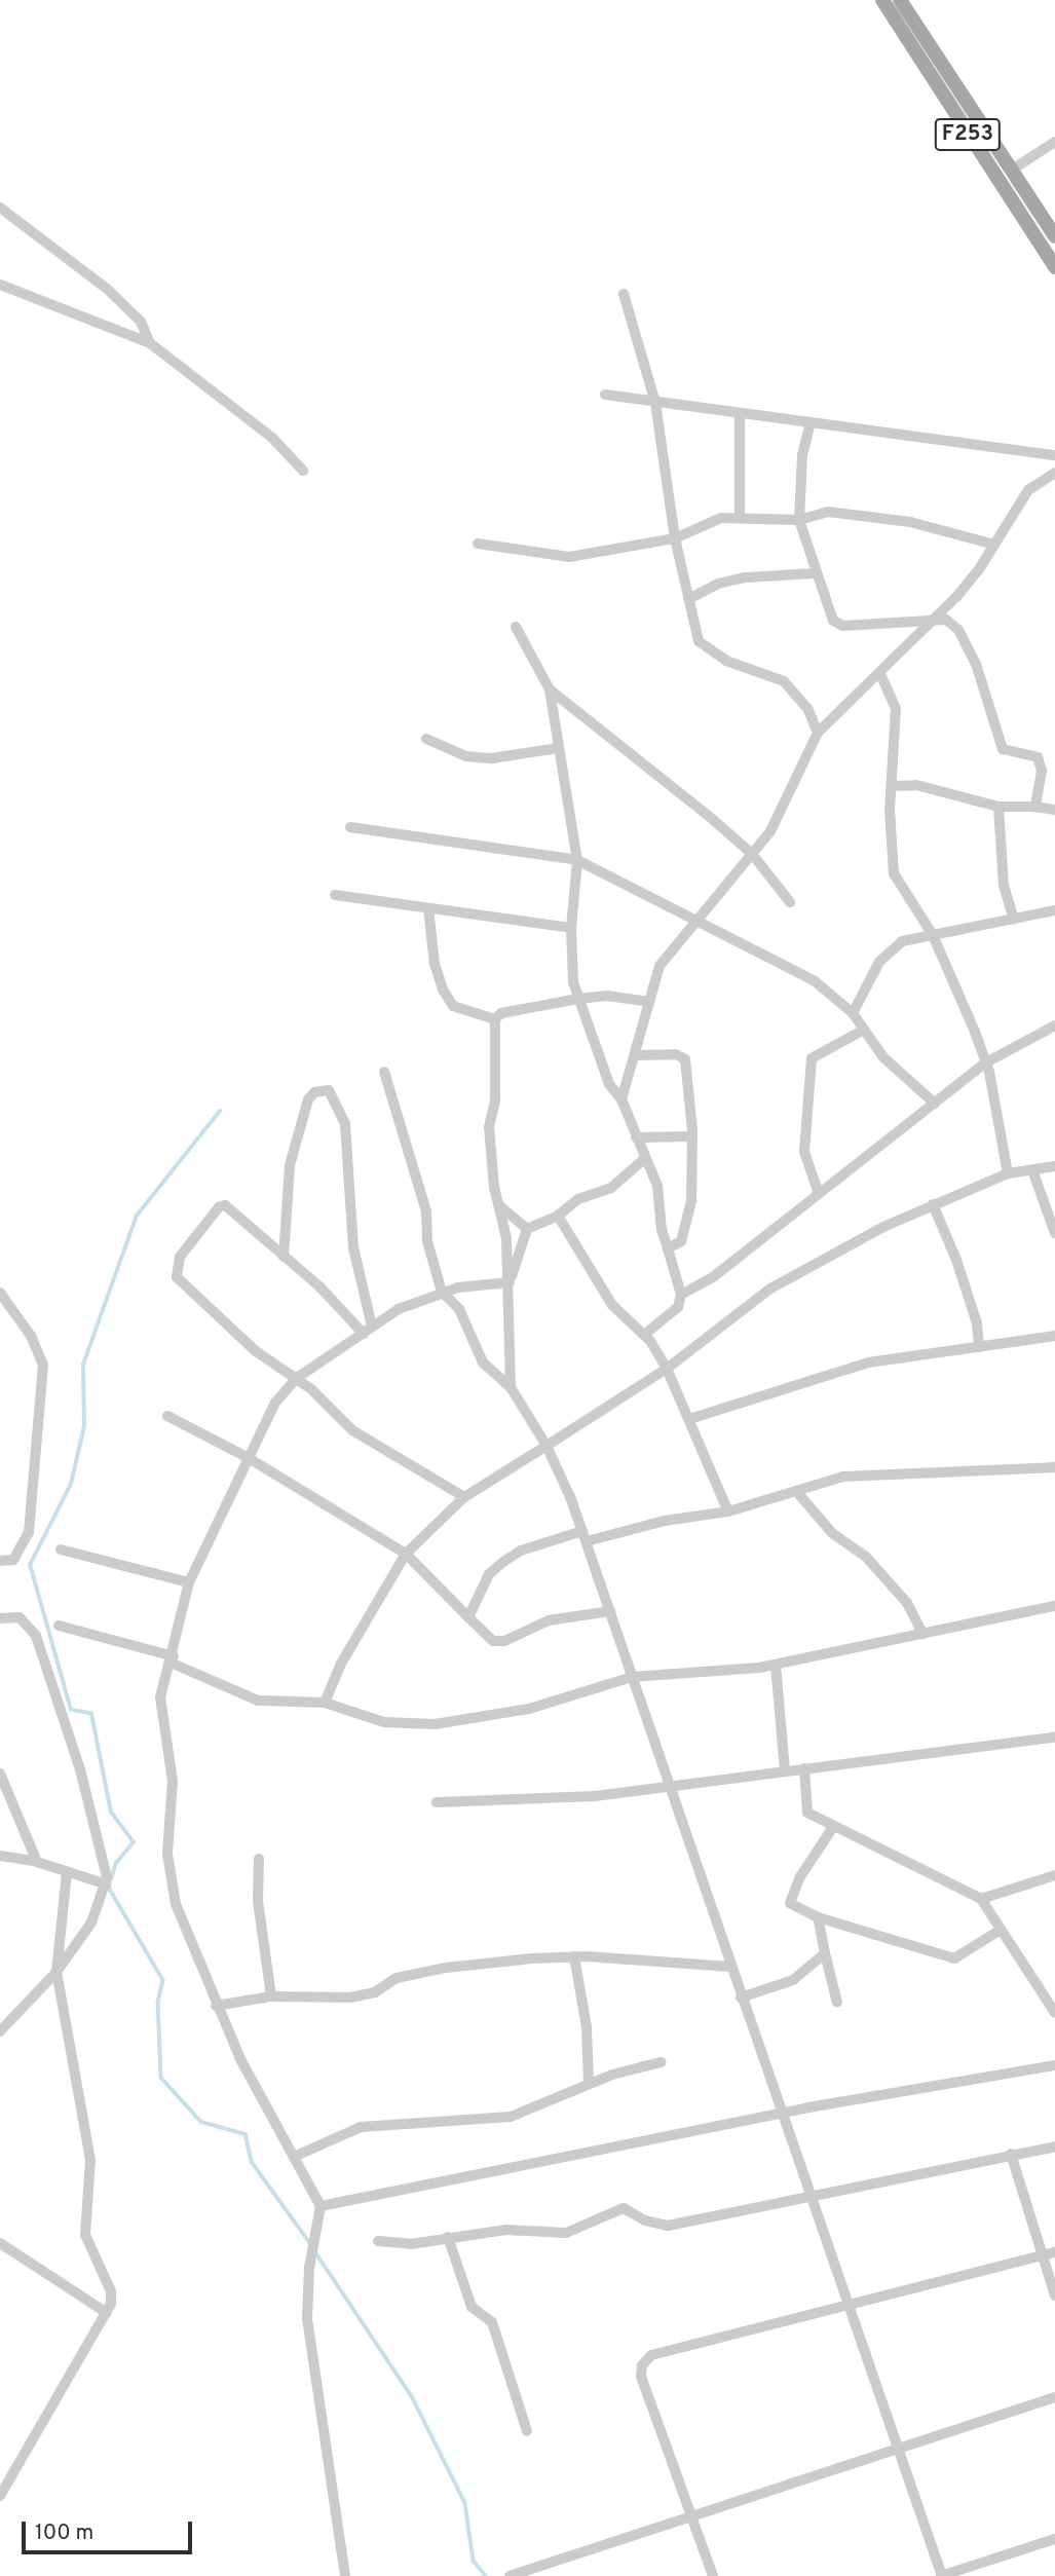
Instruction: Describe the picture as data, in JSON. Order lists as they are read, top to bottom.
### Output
{
  "streets": {
    "main road": ["F253"]
  },
  "scale_bar": "100 m"
}
